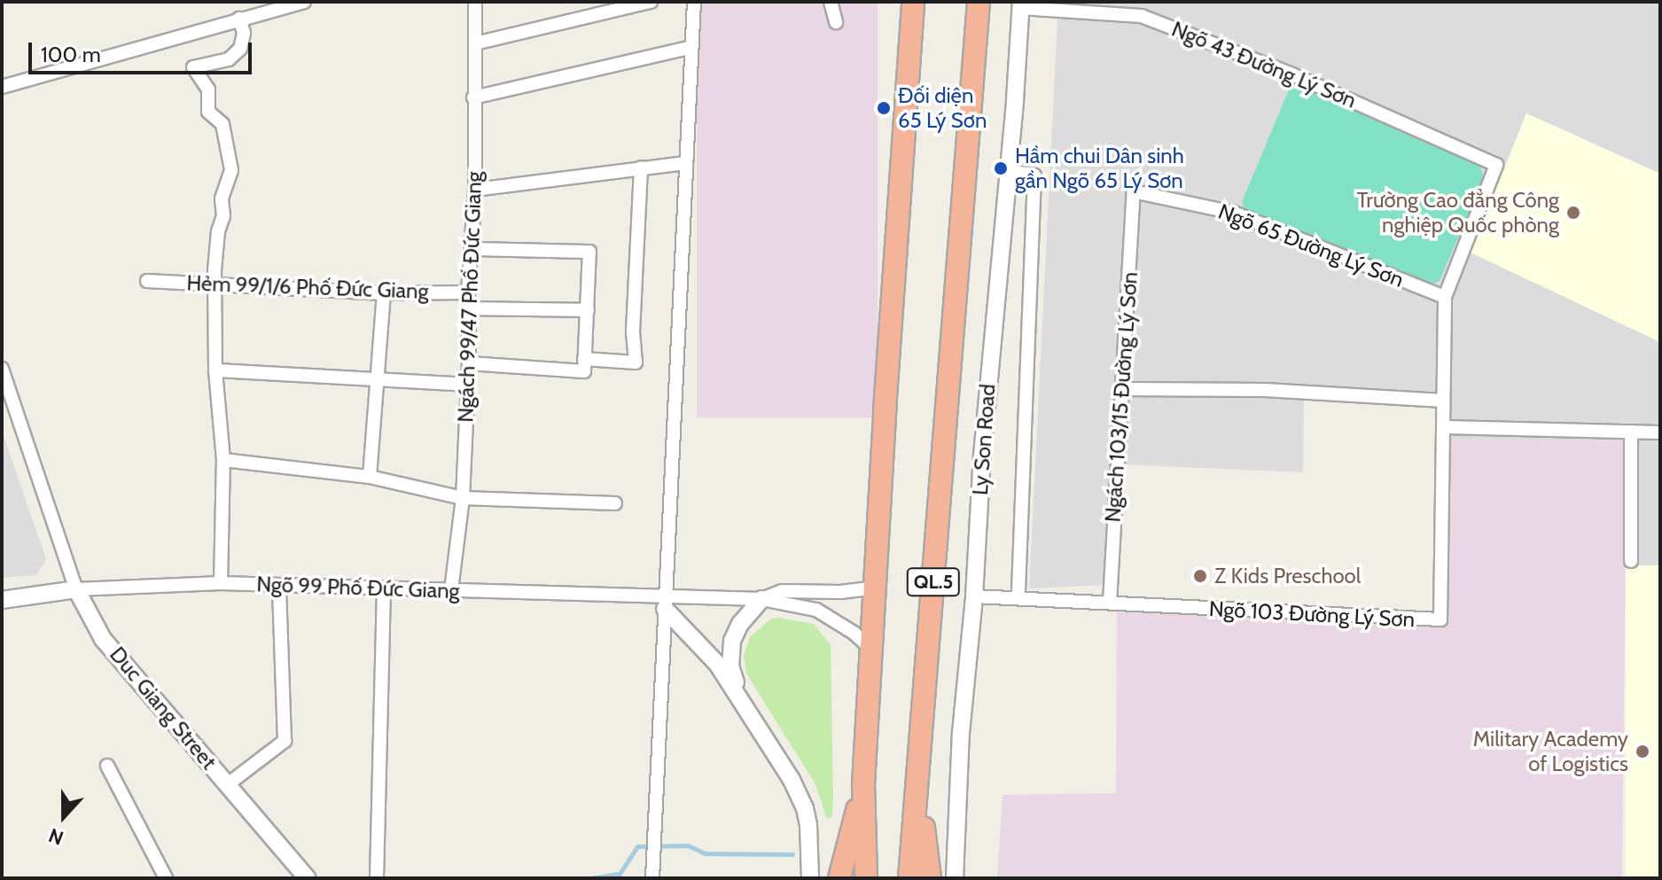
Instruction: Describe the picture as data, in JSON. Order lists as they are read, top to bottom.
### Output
{
  "streets": {
    "highway": ["Ly Son Road", "QL.5"],
    "street": [
      "Ngõ 43 Đường Lý Sơn",
      "Ngõ 65 Đường Lý Sơn",
      "Hẻm 99/1/6 Phố Đức Giang",
      "Ngách 99/47 Phố Đức Giang",
      "Ngách 103/15 Đường Lý Sơn",
      "Ngõ 99 Phố Đức Giang",
      "Ngõ 103 Đường Lý Sơn",
      "Duc Giang Street"
    ]
  },
  "crossings": [
    ["Ngõ 43 Đường Lý Sơn", "Ly Son Road"],
    ["Ngõ 43 Đường Lý Sơn", "Ngõ 103 Đường Lý Sơn"],
    ["Ngõ 65 Đường Lý Sơn", "Ngách 103/15 Đường Lý Sơn"],
    ["Ngõ 65 Đường Lý Sơn", "Ngõ 103 Đường Lý Sơn"],
    ["Hẻm 99/1/6 Phố Đức Giang", "Ngách 99/47 Phố Đức Giang"],
    ["Ngách 99/47 Phố Đức Giang", "Ngõ 99 Phố Đức Giang"],
    ["Ngách 103/15 Đường Lý Sơn", "Ngõ 103 Đường Lý Sơn"],
    ["Ly Son Road", "Ngõ 103 Đường Lý Sơn"],
    ["Ngõ 99 Phố Đức Giang", "Duc Giang Street"]
  ],
  "places": [
    "Đối diện 65 Lý Sơn",
    "Hầm chui Dân sinh gần Ngõ 65 Lý Sơn",
    "Trường Cao đẳng Công nghiệp Quốc phòng",
    "Z Kids Preschool",
    "Military Academy of Logistics"
  ],
  "scale_bar": "100 m",
  "north": "bottom"
}
